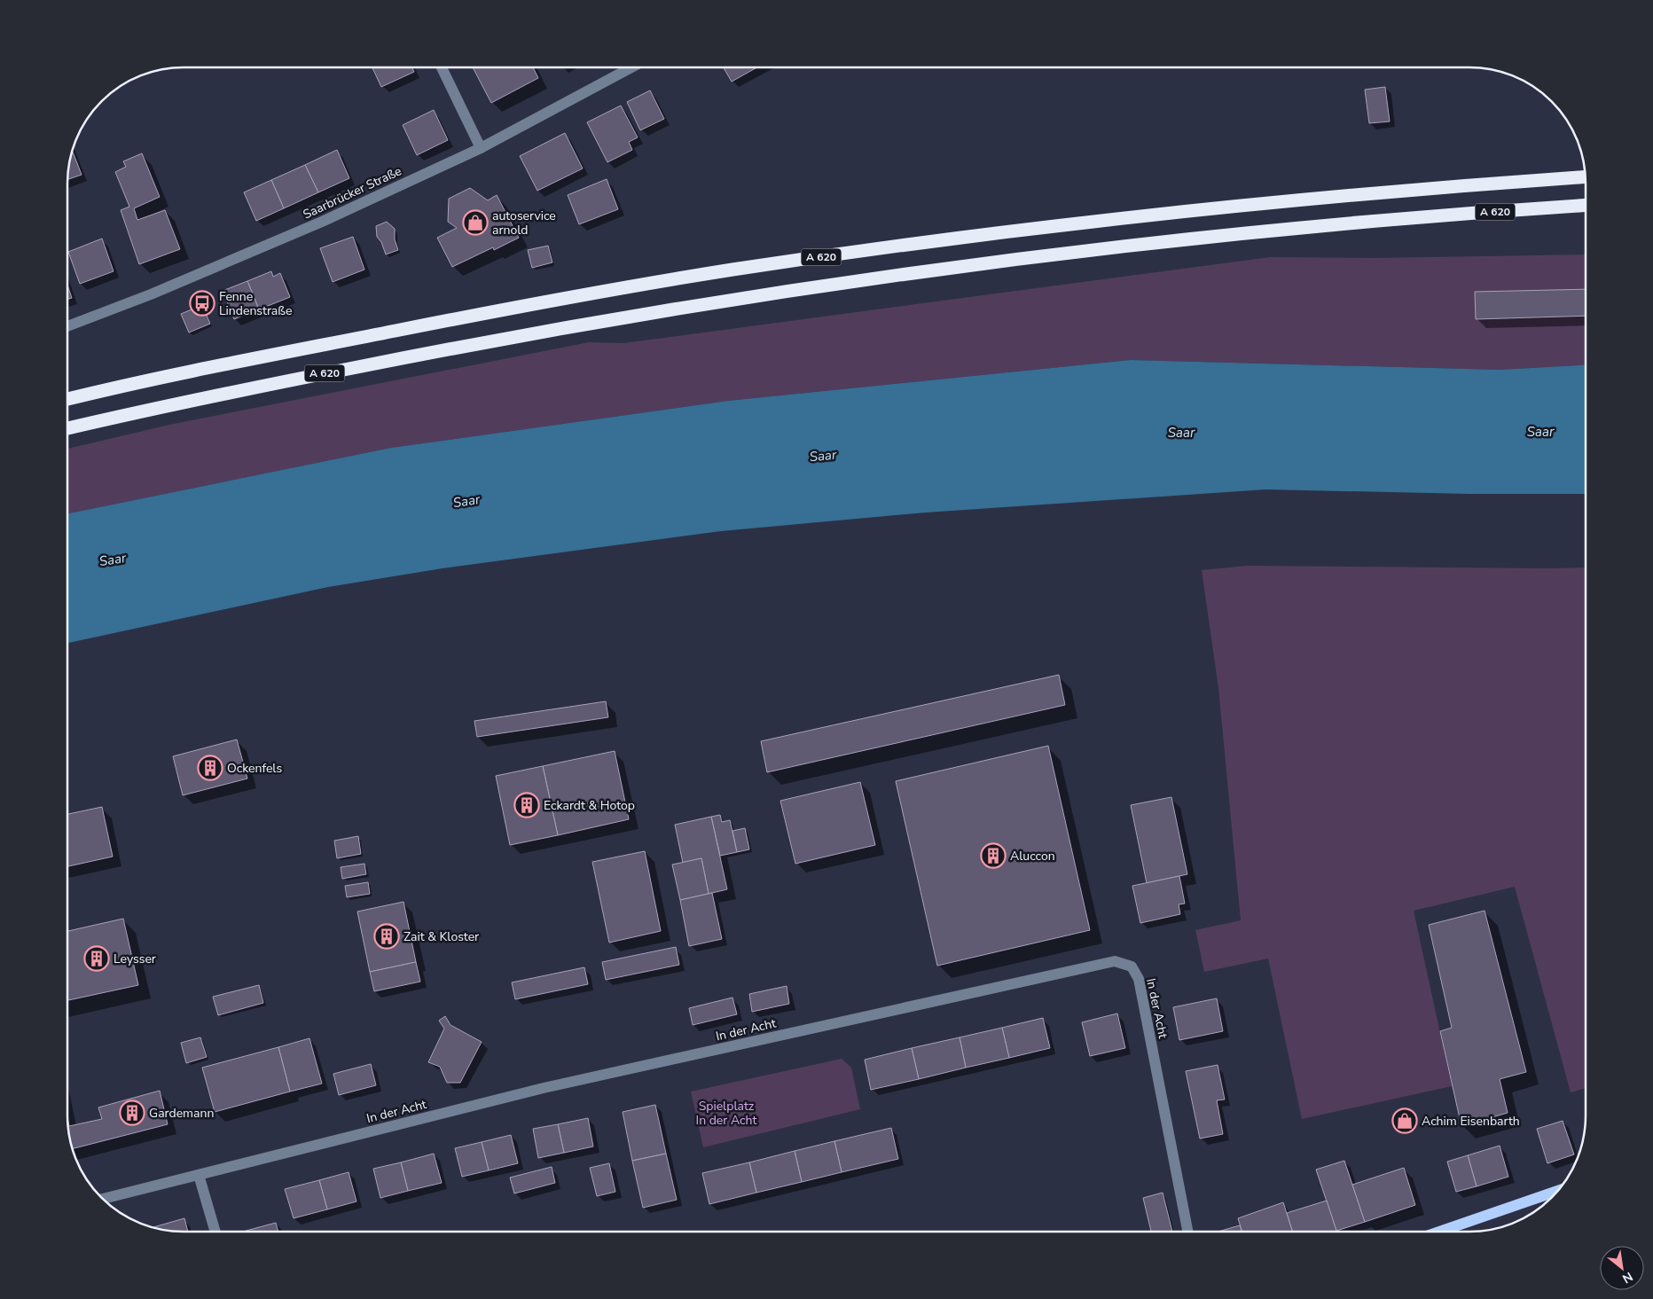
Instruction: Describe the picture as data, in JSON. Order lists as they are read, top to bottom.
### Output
{
  "streets": {
    "highway": ["A 620"],
    "street": ["Saarbrücker Straße", "In der Acht"]
  },
  "water": ["Saar"],
  "parks": ["Spielplatz In der Acht"],
  "places": {
    "shop": ["autoservice arnold", "Achim Eisenbarth"],
    "bus stop": ["Fenne Lindenstraße"],
    "building": [
      "Ockenfels",
      "Eckardt & Hotop",
      "Aluccon",
      "Zait & Kloster",
      "Leysser",
      "Gardemann"
    ]
  },
  "north": "bottom right"
}
